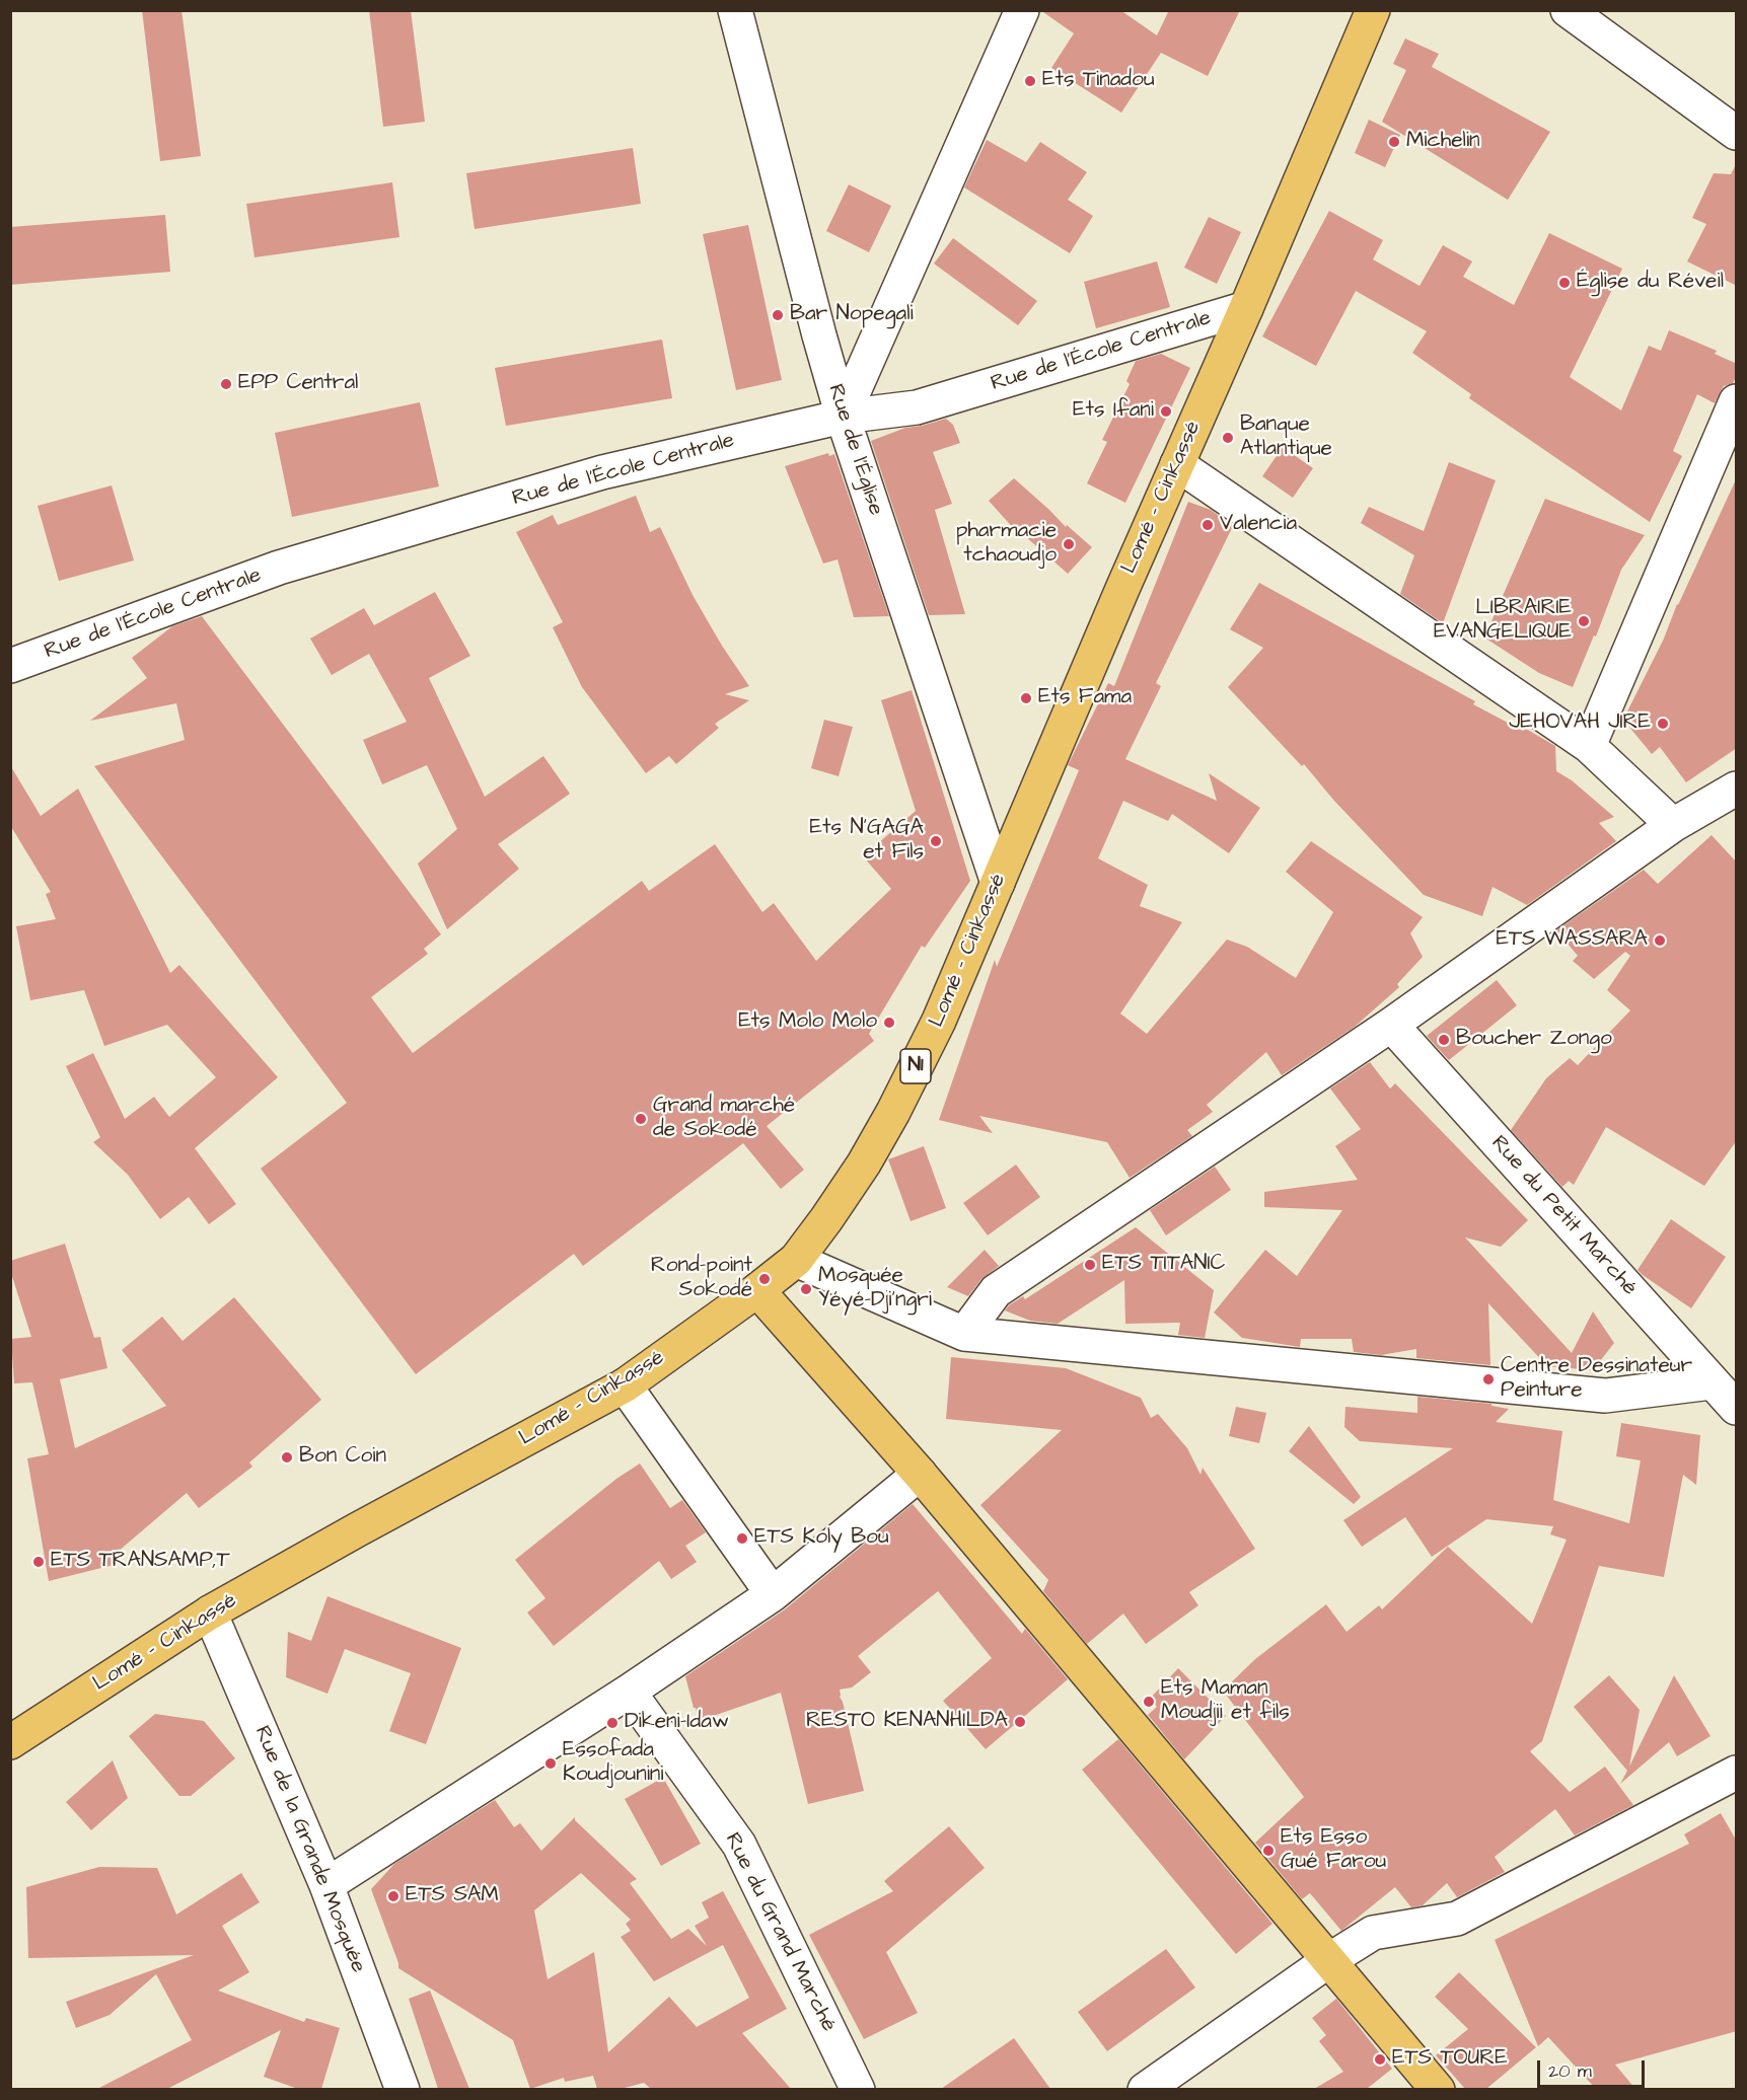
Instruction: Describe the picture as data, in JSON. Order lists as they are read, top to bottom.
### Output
{
  "streets": {
    "main road": ["Lomé - Cinkassé", "N1"],
    "street": [
      "Rue de l'École Centrale",
      "Rue de l'Église",
      "Rue du Petit Marché",
      "Rue de la Grande Mosquée",
      "Rue du Grand Marché"
    ]
  },
  "crossings": [
    ["Rue de l'École Centrale", "Rue de l'Église"],
    ["Rue de l'École Centrale", "Lomé - Cinkassé"],
    ["Rue de l'Église", "Lomé - Cinkassé"],
    ["Lomé - Cinkassé", "Rue de la Grande Mosquée"]
  ],
  "places": [
    "Ets Tinadou",
    "Michelin",
    "Église du Réveil",
    "Bar Nopegali",
    "EPP Central",
    "Ets Ifani",
    "Banque Atlantique",
    "Valencia",
    "pharmacie tchaoudjo",
    "LIBRAIRIE EVANGELIQUE",
    "Ets Fama",
    "JEHOVAH JIRE",
    "Ets N'GAGA et Fils",
    "ETS WASSARA",
    "Ets Molo Molo",
    "Boucher Zongo",
    "Grand marché de Sokodé",
    "ETS TITANIC",
    "Rond-point Sokodé",
    "Mosquée Yéyé-Dji'ngri",
    "Centre Dessinateur Peinture",
    "Bon Coin",
    "ETS Koly Bou",
    "ETS TRANSAMP,T",
    "Ets Maman Moudjii et fils",
    "RESTO KENANHILDA",
    "Dikeni-Idaw",
    "Essofada Koudjounini",
    "Ets Esso Gué Farou",
    "ETS SAM",
    "ETS TOURE"
  ],
  "scale_bar": "20 m"
}
